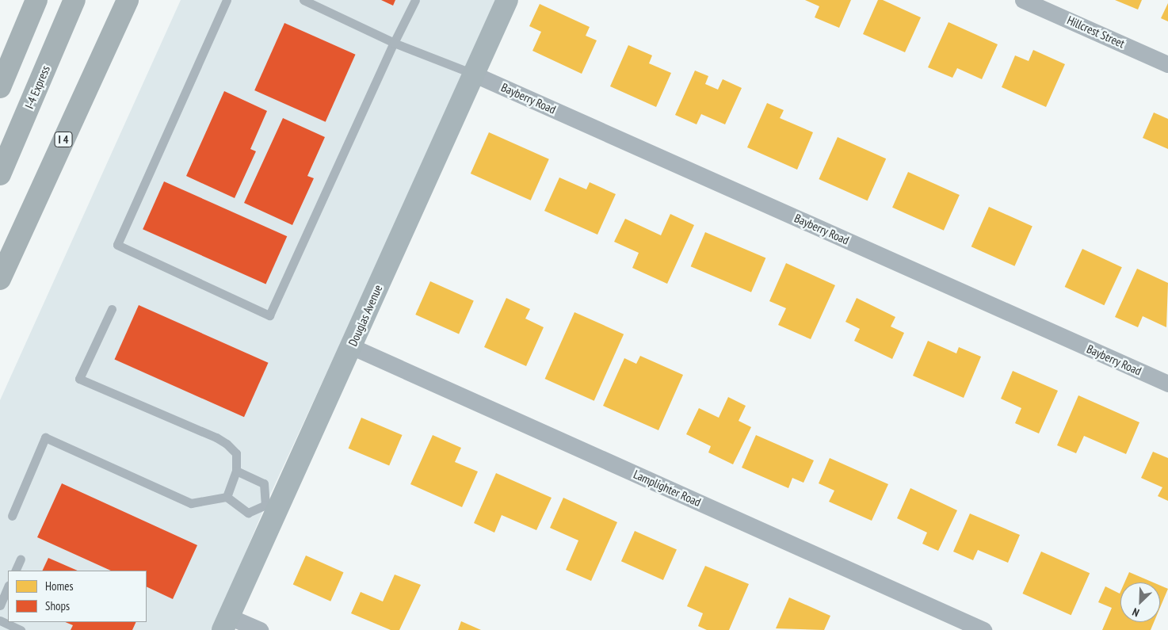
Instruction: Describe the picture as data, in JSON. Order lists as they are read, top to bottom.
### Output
{
  "streets": {
    "highway": ["I-4 Express", "I 4"],
    "main road": ["Douglas Avenue"],
    "street": ["Hillcrest Street", "Bayberry Road", "Lamplighter Road"]
  },
  "crossings": [
    ["Bayberry Road", "Douglas Avenue"],
    ["Douglas Avenue", "Lamplighter Road"]
  ],
  "legend": ["Homes", "Shops"],
  "north": "bottom left"
}
